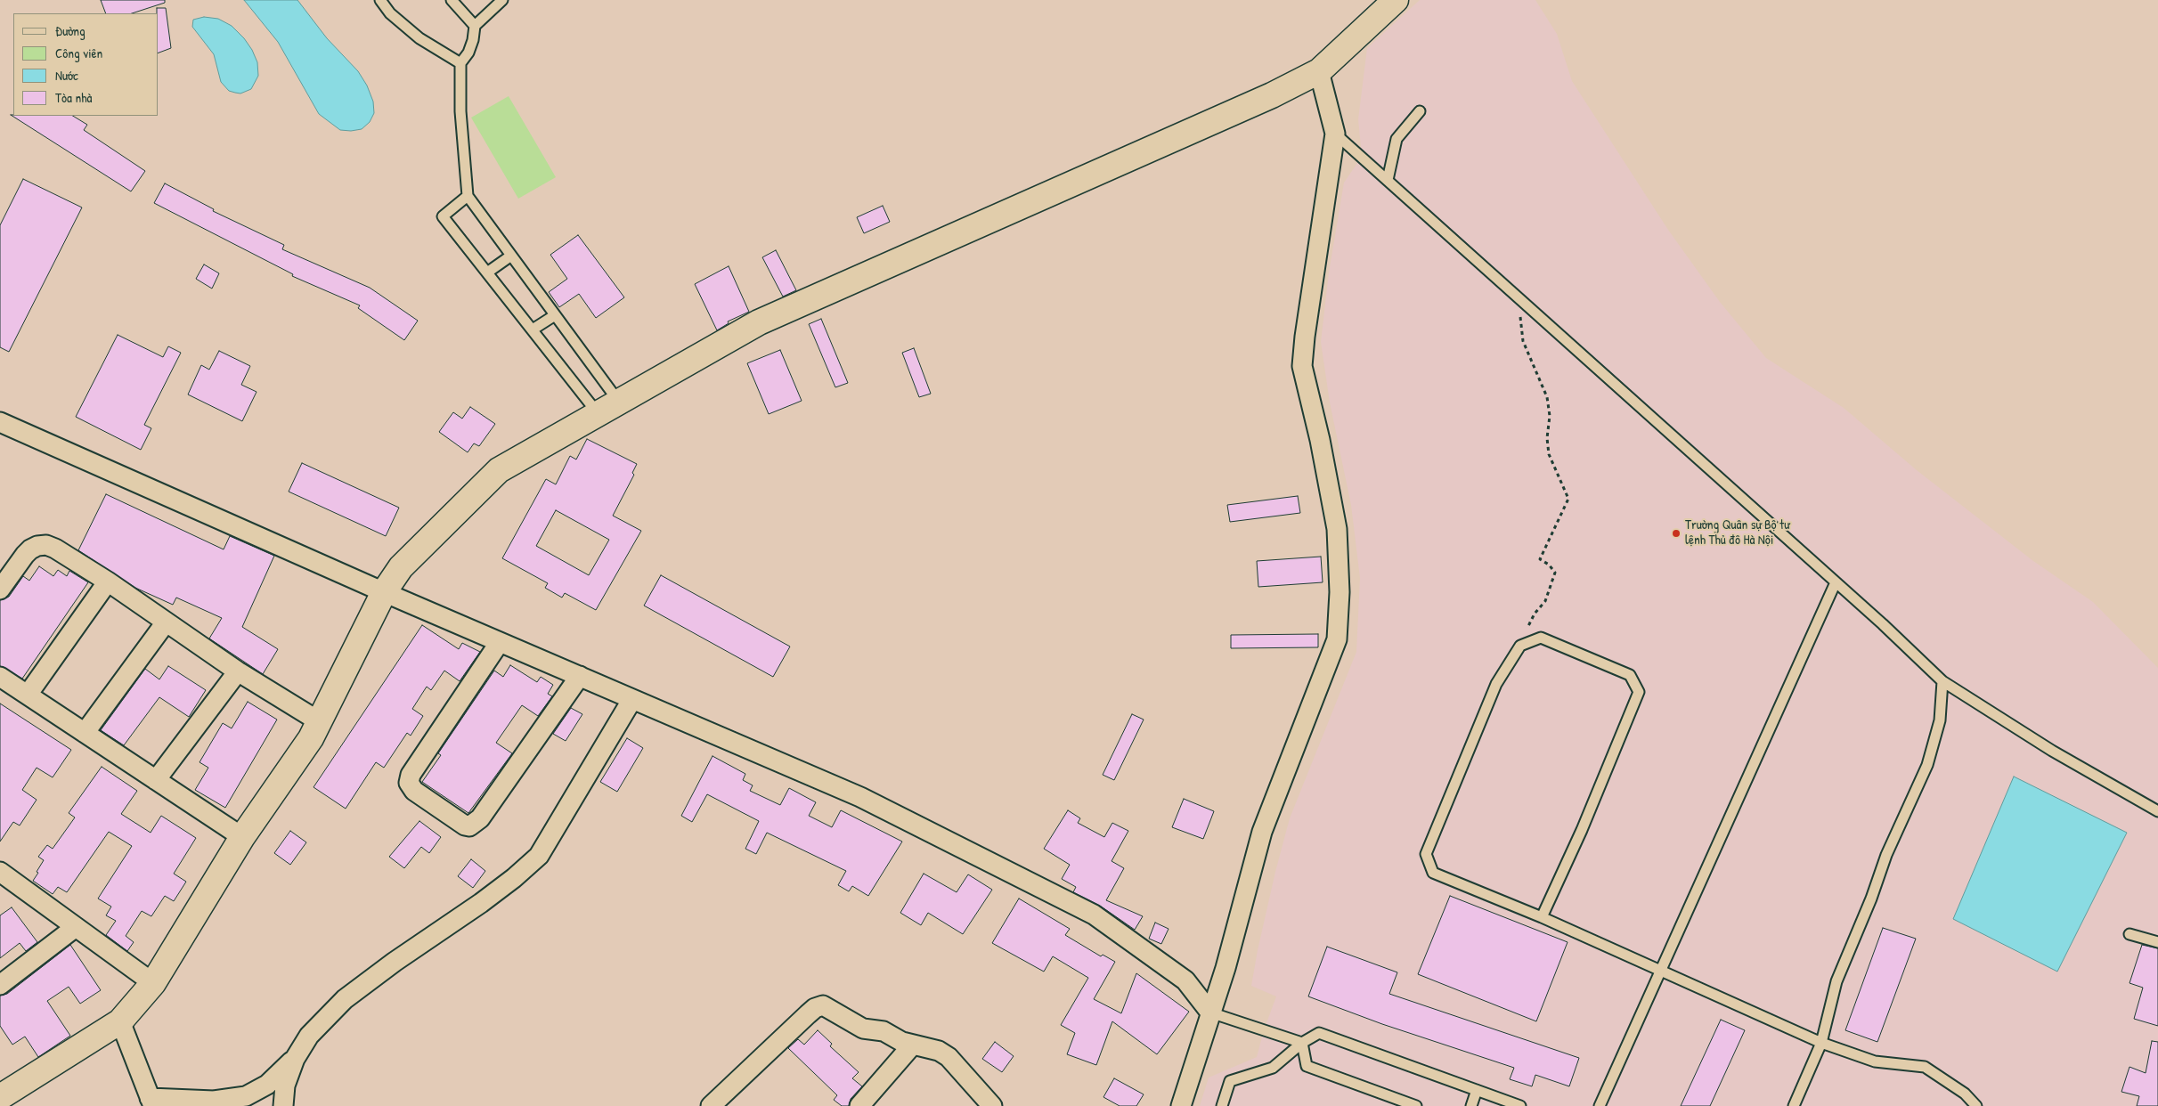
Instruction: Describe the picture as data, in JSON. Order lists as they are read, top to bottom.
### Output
{
  "places": ["Trường Quân sự Bộ tư lệnh Thủ đô Hà Nội"],
  "legend": [
    "Đường",
    "Công viên",
    "Nước",
    "Tòa nhà"
  ]
}
